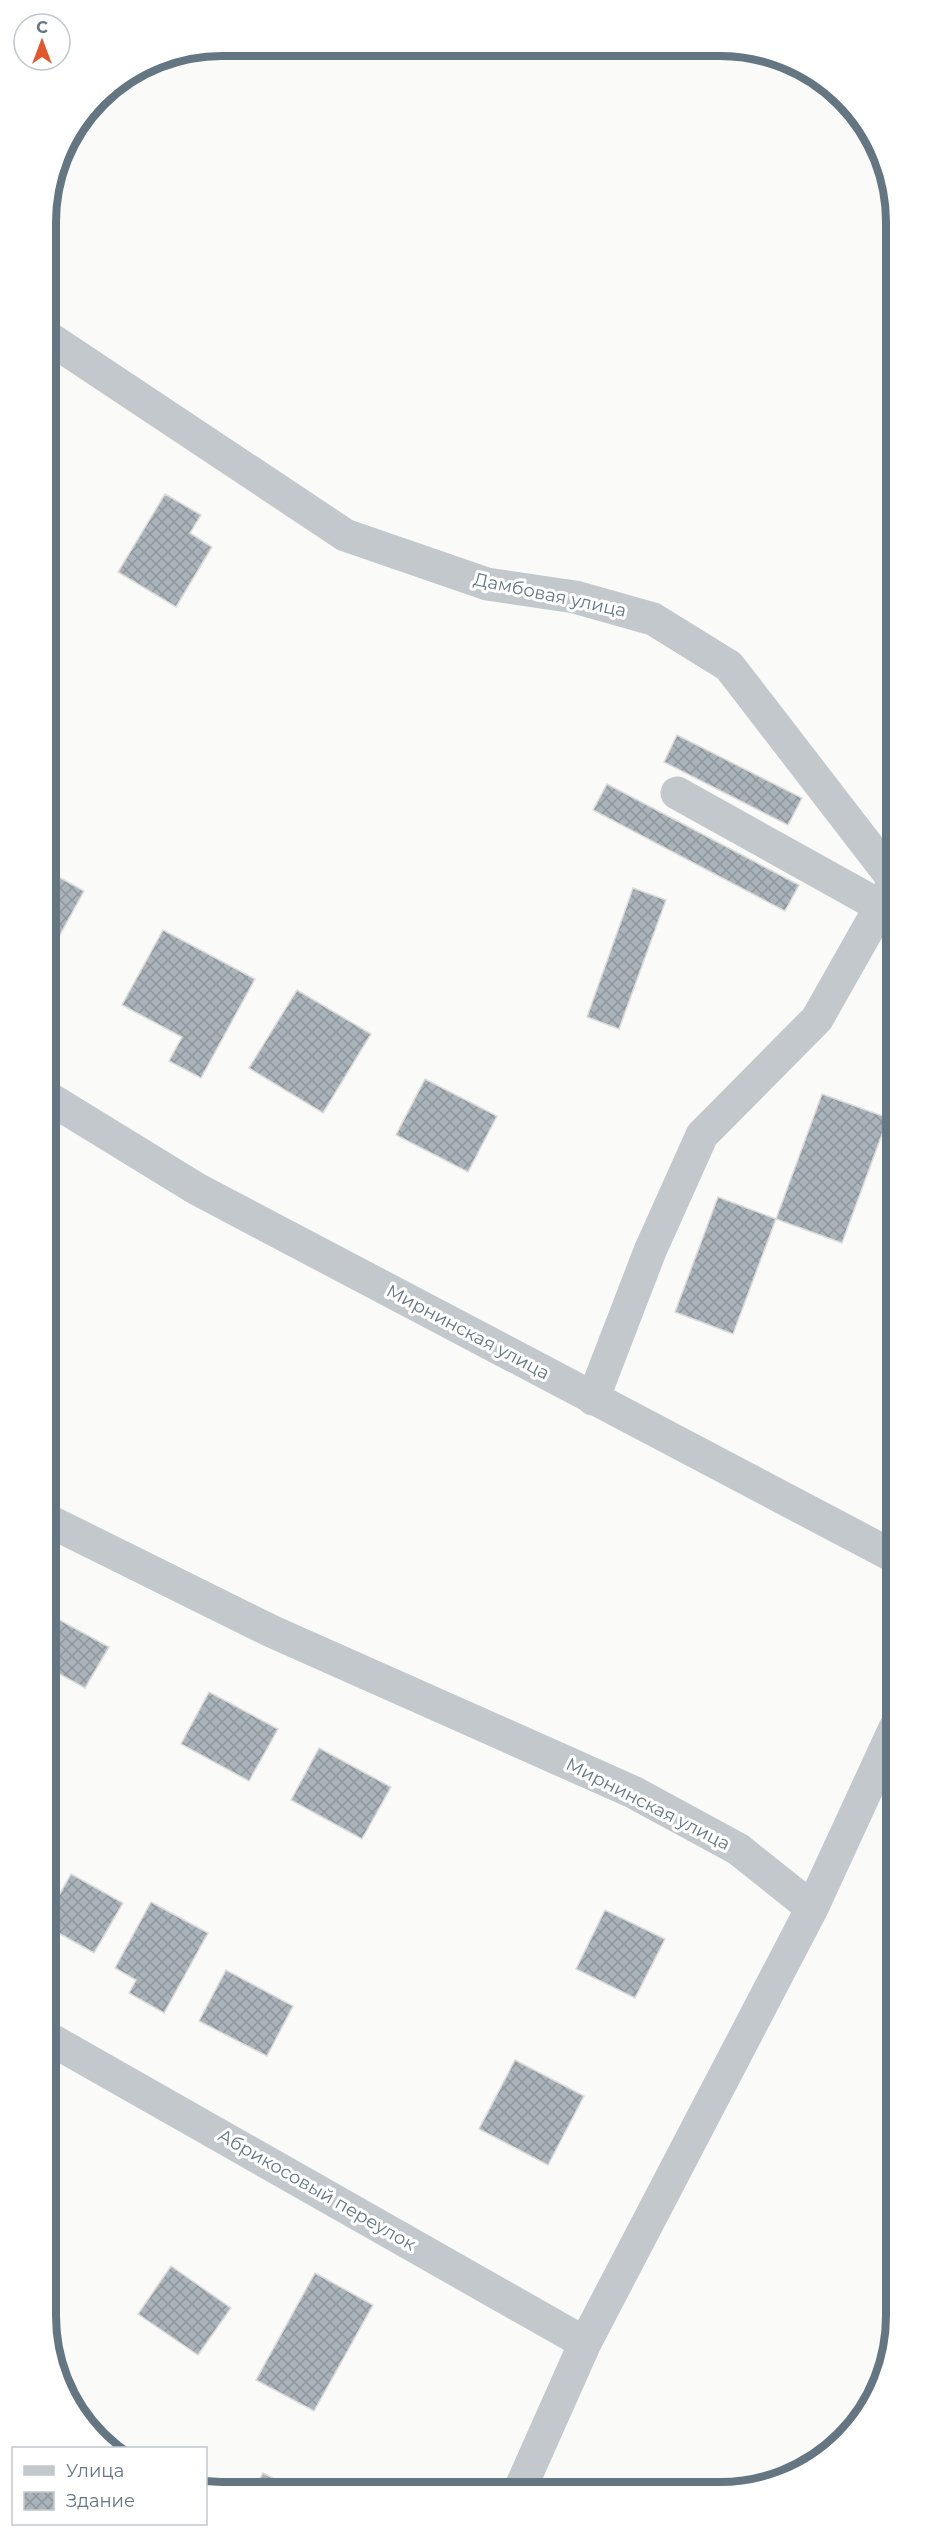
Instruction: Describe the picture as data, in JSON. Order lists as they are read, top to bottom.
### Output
{
  "streets": {
    "street": ["Дамбовая улица", "Мирнинская улица", "Абрикосовый переулок"]
  },
  "legend": ["Улица", "Здание"],
  "north": "top"
}
